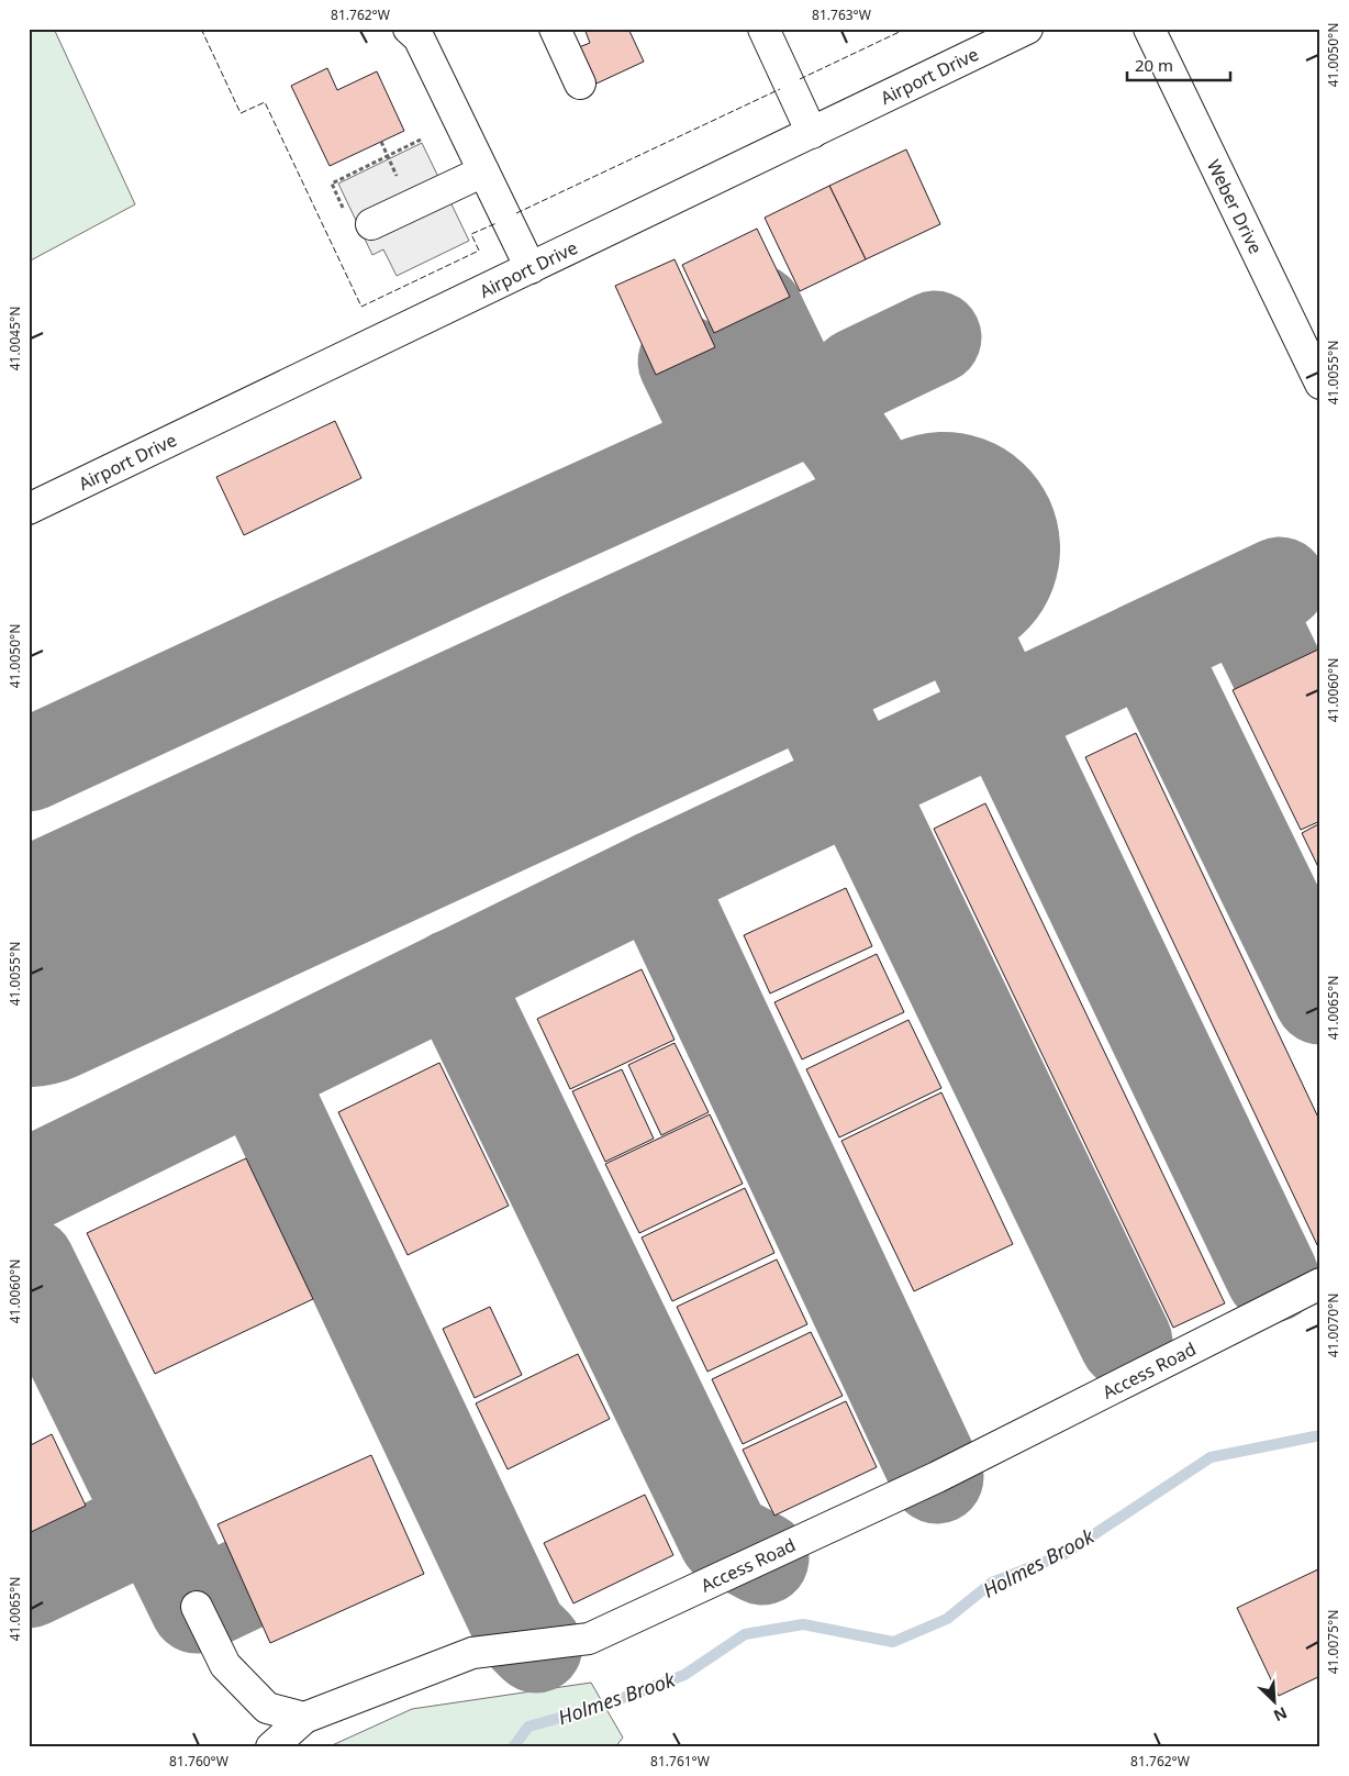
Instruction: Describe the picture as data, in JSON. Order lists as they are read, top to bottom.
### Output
{
  "streets": {
    "street": ["Airport Drive", "Weber Drive", "Access Road"]
  },
  "water": ["Holmes Brook"],
  "scale_bar": "20 m",
  "north": "bottom right",
  "coordinates": [
    "81.762°W",
    "81.763°W",
    "41.0050°N",
    "41.0045°N",
    "41.0055°N",
    "41.0060°N",
    "41.0065°N",
    "41.0070°N",
    "41.0075°N",
    "81.760°W",
    "81.761°W"
  ]
}
